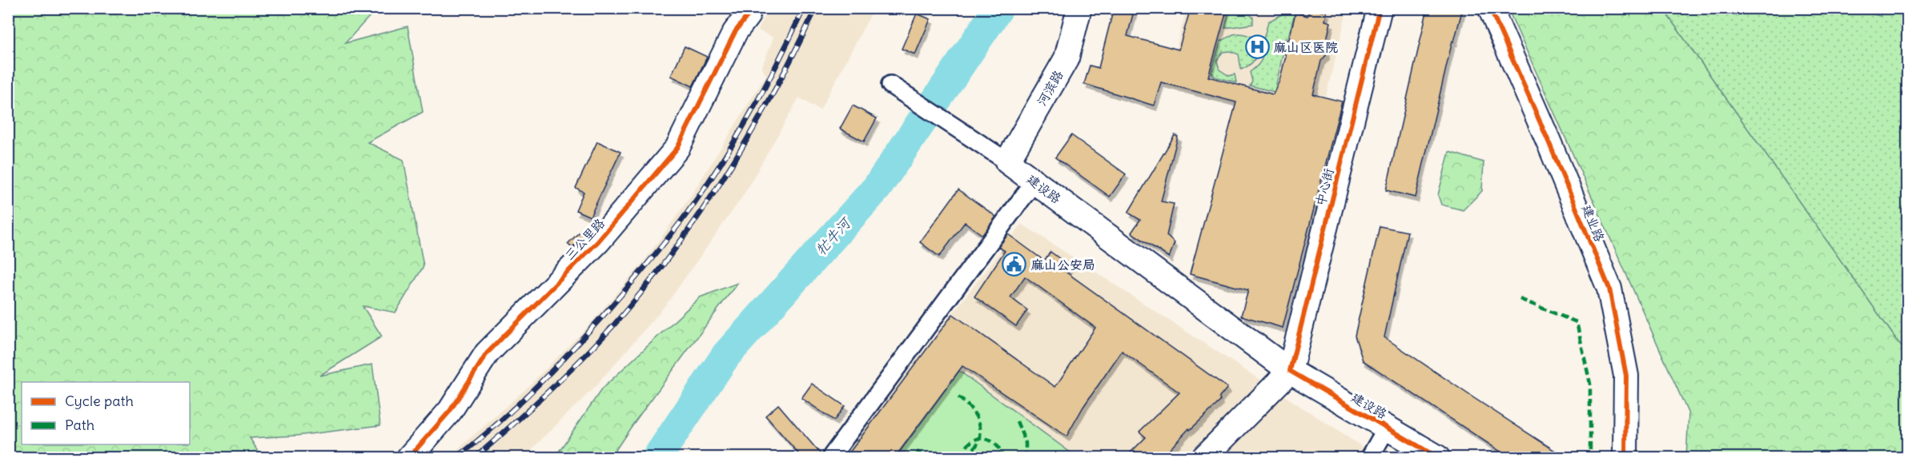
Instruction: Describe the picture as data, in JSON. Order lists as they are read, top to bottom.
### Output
{
  "streets": {
    "street": [
      "河滨路",
      "中心街",
      "建设路",
      "建业路",
      "三公里路"
    ]
  },
  "crossings": [
    ["河滨路", "建设路"],
    ["中心街", "建设路"]
  ],
  "water": ["牤牛河"],
  "places": {
    "hospital": ["麻山区医院"],
    "public building": ["麻山公安局"]
  },
  "legend": ["Cycle path", "Path"]
}
